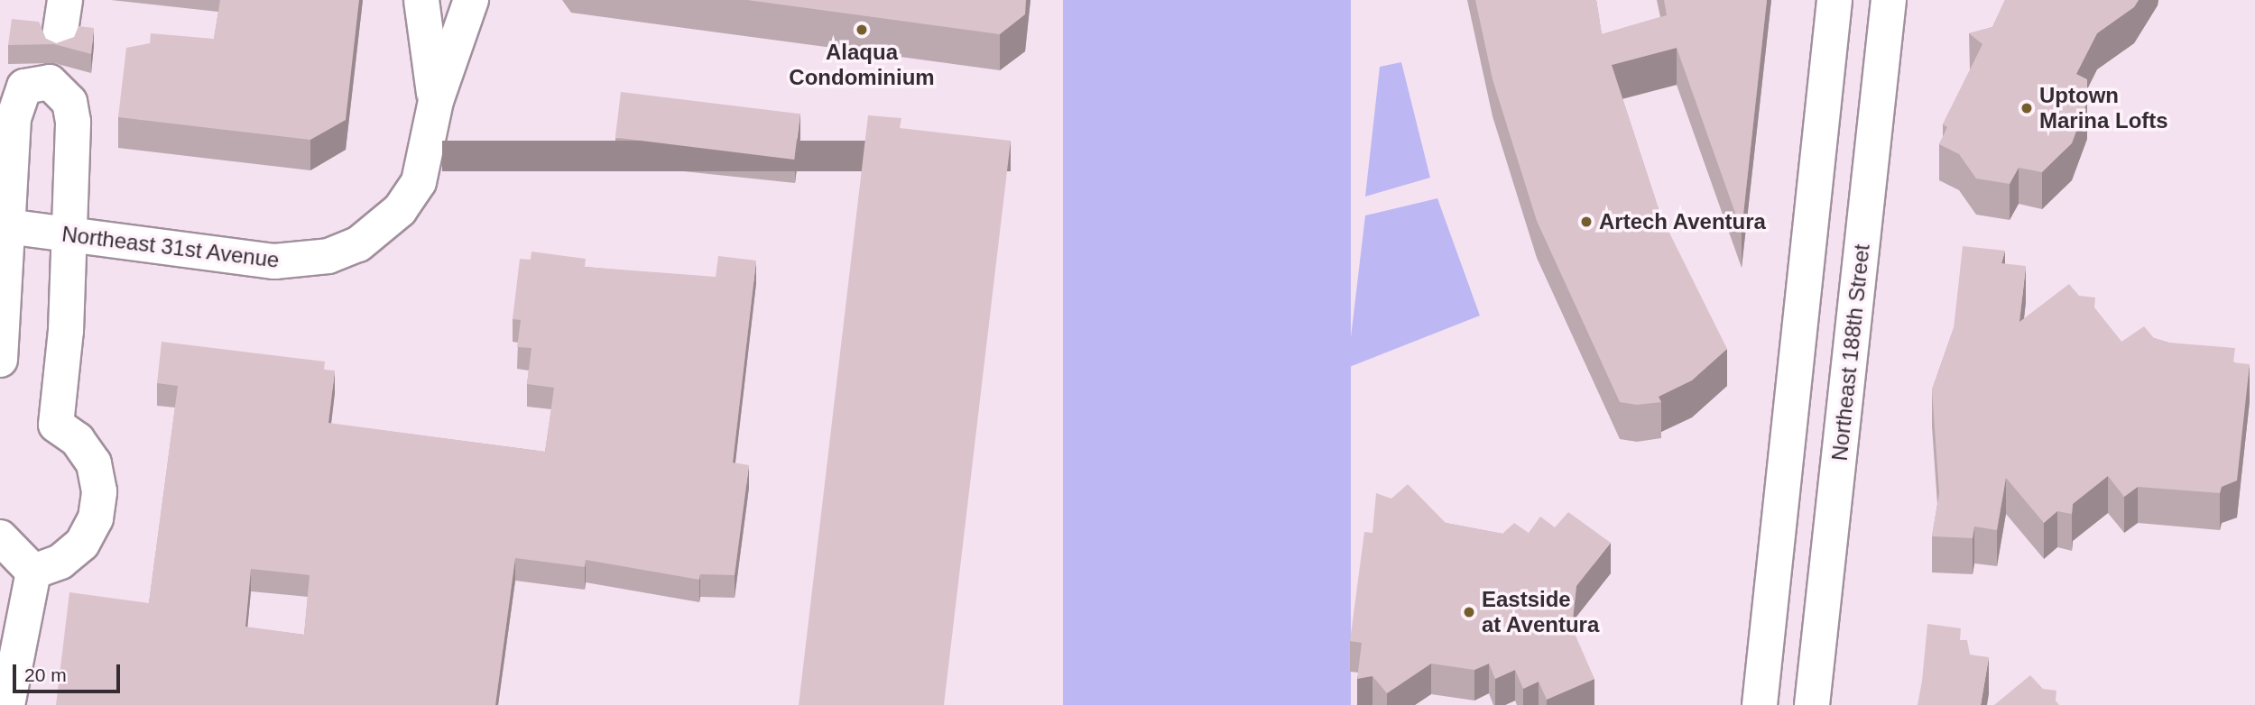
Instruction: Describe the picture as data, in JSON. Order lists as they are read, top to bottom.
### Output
{
  "streets": {
    "street": ["Northeast 31st Avenue", "Northeast 188th Street"]
  },
  "places": [
    "Alaqua Condominium",
    "Uptown Marina Lofts",
    "Artech Aventura",
    "Eastside at Aventura"
  ],
  "scale_bar": "20 m"
}
